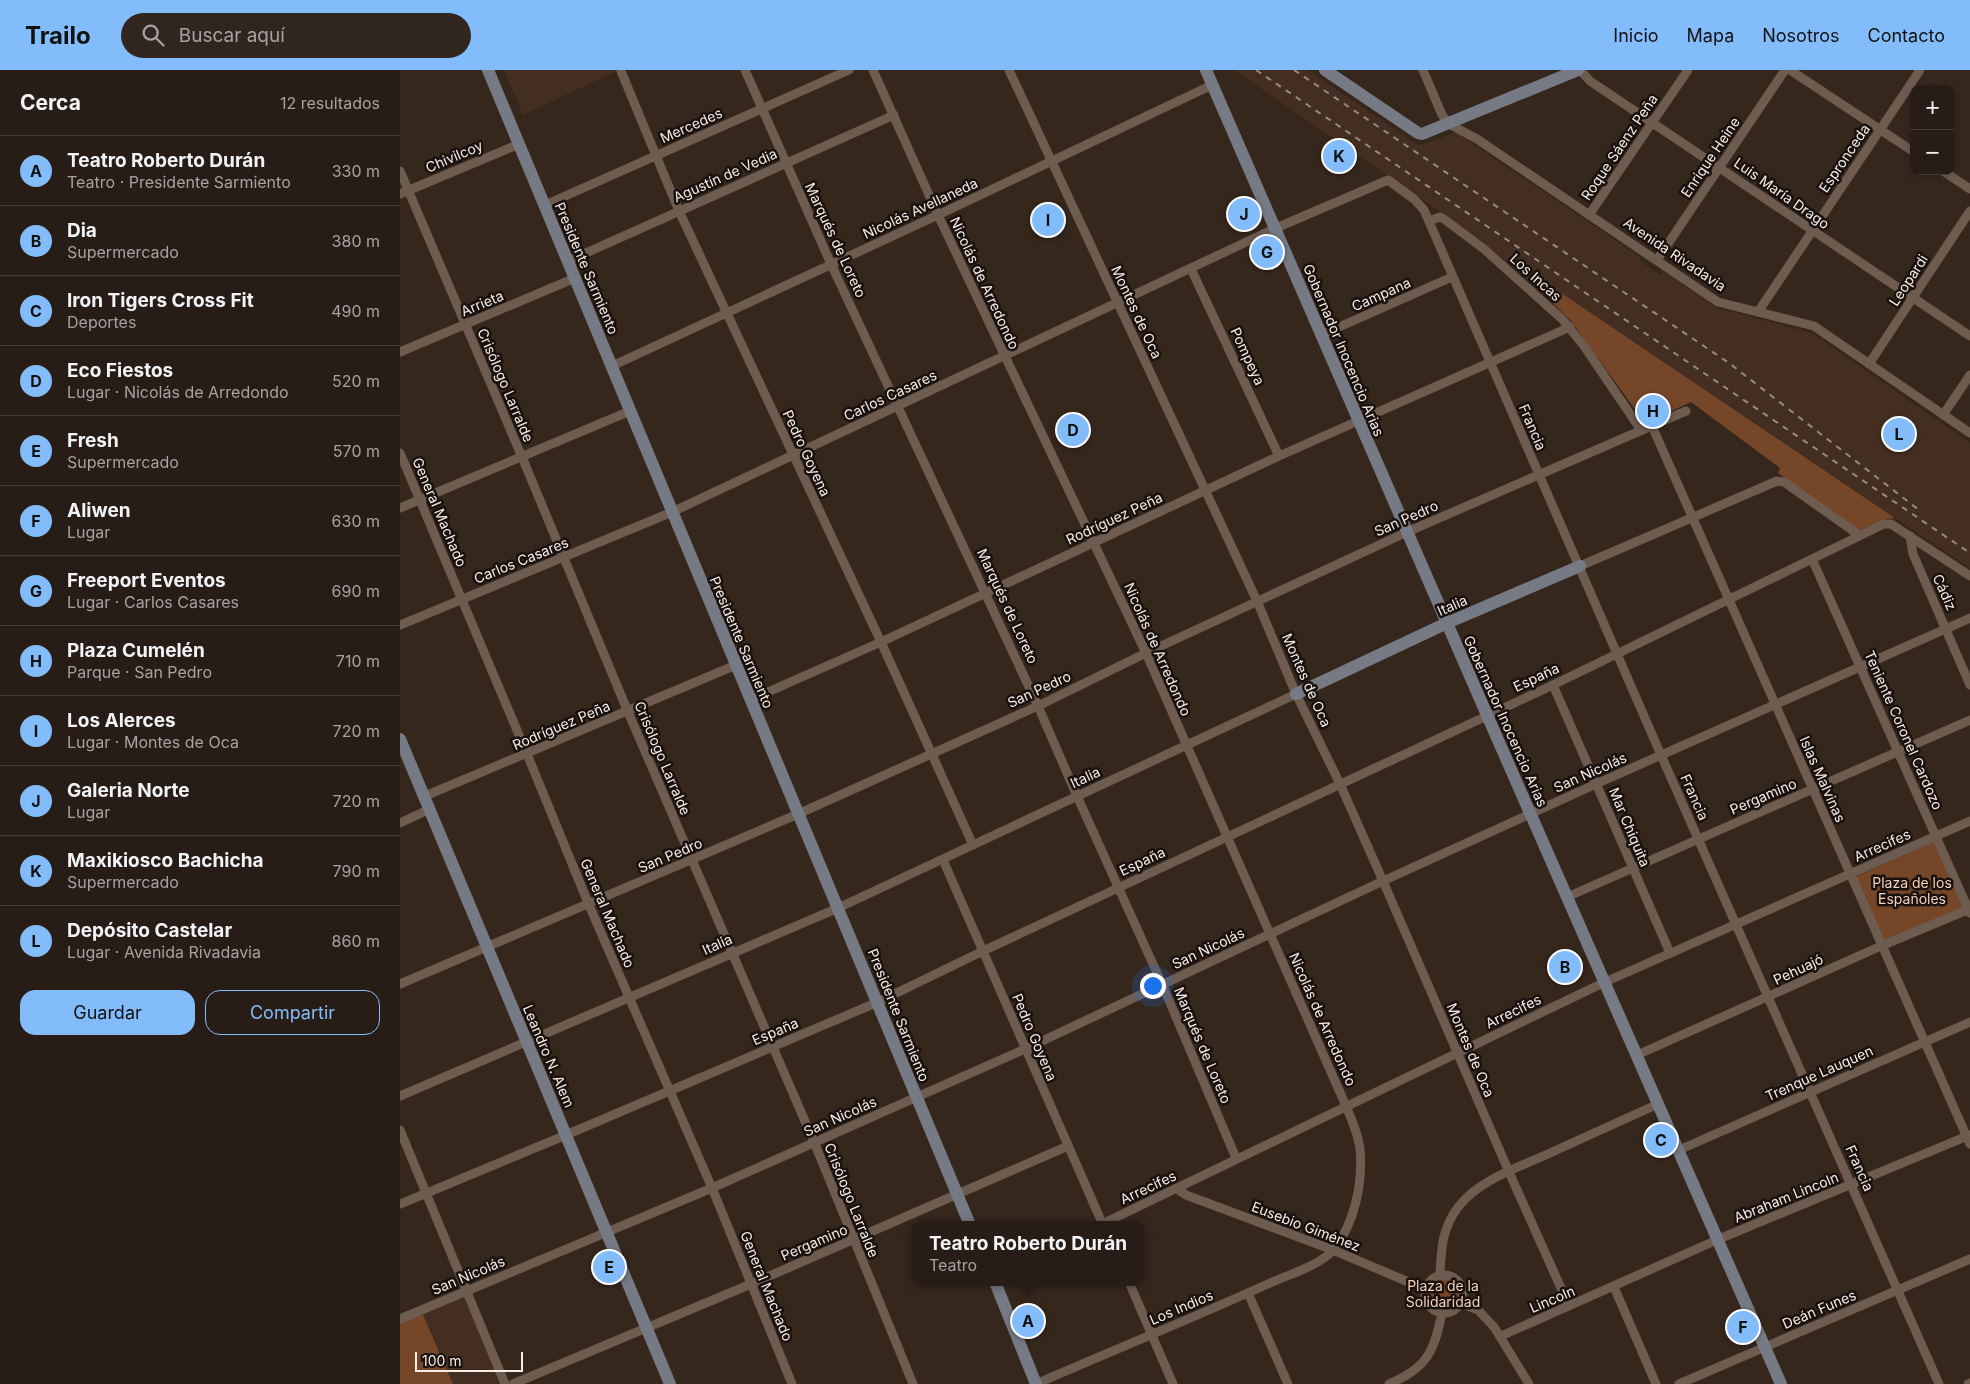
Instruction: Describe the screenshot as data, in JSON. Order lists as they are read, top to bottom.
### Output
{
  "streets": {
    "street": [
      "Mercedes",
      "Roque Sáenz Peña",
      "Chivilcoy",
      "Enrique Heine",
      "Espronceda",
      "Agustín de Vedia",
      "Luis María Drago",
      "Nicolás Avellaneda",
      "Marqués de Loreto",
      "Avenida Rivadavia",
      "Presidente Sarmiento",
      "Los Incas",
      "Leopardi",
      "Nicolás de Arredondo",
      "Campana",
      "Arrieta",
      "Montes de Oca",
      "Gobernador Inocencio Arias",
      "Pompeya",
      "Crisólogo Larralde",
      "Carlos Casares",
      "Francia",
      "Pedro Goyena",
      "General Machado",
      "Rodríguez Peña",
      "San Pedro",
      "Cádiz",
      "Italia",
      "España",
      "Teniente Coronel Cardozo",
      "San Nicolás",
      "Islas Malvinas",
      "Pergamino",
      "Mar Chiquita",
      "Arrecifes",
      "Pehuajó",
      "Leandro N. Alem",
      "Trenque Lauquen",
      "Abraham Lincoln",
      "Eusebio Giménez",
      "Lincoln",
      "Los Indios",
      "Deán Funes"
    ]
  },
  "crossings": [
    ["Mercedes", "Marqués de Loreto"],
    ["Mercedes", "Presidente Sarmiento"],
    ["Mercedes", "Pedro Goyena"],
    ["Roque Sáenz Peña", "Luis María Drago"],
    ["Roque Sáenz Peña", "Avenida Rivadavia"],
    ["Chivilcoy", "Presidente Sarmiento"],
    ["Chivilcoy", "Crisólogo Larralde"],
    ["Enrique Heine", "Luis María Drago"],
    ["Enrique Heine", "Avenida Rivadavia"],
    ["Espronceda", "Luis María Drago"],
    ["Espronceda", "Avenida Rivadavia"],
    ["Agustín de Vedia", "Marqués de Loreto"],
    ["Agustín de Vedia", "Presidente Sarmiento"],
    ["Agustín de Vedia", "Nicolás de Arredondo"],
    ["Agustín de Vedia", "Pedro Goyena"],
    ["Luis María Drago", "Leopardi"],
    ["Nicolás Avellaneda", "Marqués de Loreto"],
    ["Nicolás Avellaneda", "Presidente Sarmiento"],
    ["Nicolás Avellaneda", "Nicolás de Arredondo"],
    ["Nicolás Avellaneda", "Montes de Oca"],
    ["Nicolás Avellaneda", "Gobernador Inocencio Arias"],
    ["Nicolás Avellaneda", "Pedro Goyena"],
    ["Marqués de Loreto", "Carlos Casares"],
    ["Marqués de Loreto", "Rodríguez Peña"],
    ["Marqués de Loreto", "San Pedro"],
    ["Marqués de Loreto", "Italia"],
    ["Marqués de Loreto", "España"],
    ["Marqués de Loreto", "San Nicolás"],
    ["Marqués de Loreto", "Arrecifes"],
    ["Avenida Rivadavia", "Leopardi"],
    ["Presidente Sarmiento", "Arrieta"],
    ["Presidente Sarmiento", "Carlos Casares"],
    ["Presidente Sarmiento", "Rodríguez Peña"],
    ["Presidente Sarmiento", "San Pedro"],
    ["Presidente Sarmiento", "Italia"],
    ["Presidente Sarmiento", "España"],
    ["Presidente Sarmiento", "San Nicolás"],
    ["Presidente Sarmiento", "Pergamino"],
    ["Los Incas", "Carlos Casares"],
    ["Los Incas", "Francia"],
    ["Los Incas", "Rodríguez Peña"],
    ["Los Incas", "San Pedro"],
    ["Nicolás de Arredondo", "Carlos Casares"],
    ["Nicolás de Arredondo", "Rodríguez Peña"],
    ["Nicolás de Arredondo", "San Pedro"],
    ["Nicolás de Arredondo", "Italia"],
    ["Nicolás de Arredondo", "España"],
    ["Nicolás de Arredondo", "San Nicolás"],
    ["Nicolás de Arredondo", "Arrecifes"],
    ["Nicolás de Arredondo", "Eusebio Giménez"],
    ["Nicolás de Arredondo", "Los Indios"],
    ["Campana", "Gobernador Inocencio Arias"],
    ["Campana", "Francia"],
    ["Arrieta", "Crisólogo Larralde"],
    ["Montes de Oca", "Carlos Casares"],
    ["Montes de Oca", "Rodríguez Peña"],
    ["Montes de Oca", "San Pedro"],
    ["Montes de Oca", "Italia"],
    ["Montes de Oca", "España"],
    ["Montes de Oca", "San Nicolás"],
    ["Montes de Oca", "Arrecifes"],
    ["Montes de Oca", "Lincoln"],
    ["Gobernador Inocencio Arias", "Carlos Casares"],
    ["Gobernador Inocencio Arias", "Rodríguez Peña"],
    ["Gobernador Inocencio Arias", "San Pedro"],
    ["Gobernador Inocencio Arias", "Italia"],
    ["Gobernador Inocencio Arias", "España"],
    ["Gobernador Inocencio Arias", "San Nicolás"],
    ["Gobernador Inocencio Arias", "Pergamino"],
    ["Gobernador Inocencio Arias", "Arrecifes"],
    ["Gobernador Inocencio Arias", "Pehuajó"],
    ["Gobernador Inocencio Arias", "Trenque Lauquen"],
    ["Gobernador Inocencio Arias", "Abraham Lincoln"],
    ["Gobernador Inocencio Arias", "Deán Funes"],
    ["Pompeya", "Carlos Casares"],
    ["Pompeya", "Rodríguez Peña"],
    ["Crisólogo Larralde", "Carlos Casares"],
    ["Crisólogo Larralde", "Rodríguez Peña"],
    ["Crisólogo Larralde", "San Pedro"],
    ["Crisólogo Larralde", "Italia"],
    ["Crisólogo Larralde", "España"],
    ["Crisólogo Larralde", "San Nicolás"],
    ["Crisólogo Larralde", "Pergamino"],
    ["Carlos Casares", "Francia"],
    ["Carlos Casares", "Pedro Goyena"],
    ["Carlos Casares", "General Machado"],
    ["Francia", "Rodríguez Peña"],
    ["Francia", "San Pedro"],
    ["Francia", "Italia"],
    ["Francia", "España"],
    ["Francia", "San Nicolás"],
    ["Francia", "Pergamino"],
    ["Francia", "Arrecifes"],
    ["Francia", "Pehuajó"],
    ["Francia", "Trenque Lauquen"],
    ["Francia", "Abraham Lincoln"],
    ["Francia", "Deán Funes"],
    ["Pedro Goyena", "Rodríguez Peña"],
    ["Pedro Goyena", "San Pedro"],
    ["Pedro Goyena", "Italia"],
    ["Pedro Goyena", "España"],
    ["Pedro Goyena", "San Nicolás"],
    ["Pedro Goyena", "Pergamino"],
    ["General Machado", "Rodríguez Peña"],
    ["General Machado", "San Pedro"],
    ["General Machado", "Italia"],
    ["General Machado", "España"],
    ["General Machado", "San Nicolás"],
    ["General Machado", "Pergamino"],
    ["Rodríguez Peña", "Leandro N. Alem"],
    ["San Pedro", "Islas Malvinas"],
    ["San Pedro", "Leandro N. Alem"],
    ["Cádiz", "España"],
    ["Cádiz", "San Nicolás"],
    ["Italia", "España"],
    ["Italia", "Islas Malvinas"],
    ["Italia", "Leandro N. Alem"],
    ["España", "Teniente Coronel Cardozo"],
    ["España", "Islas Malvinas"],
    ["España", "Mar Chiquita"],
    ["España", "Leandro N. Alem"],
    ["Teniente Coronel Cardozo", "San Nicolás"],
    ["Teniente Coronel Cardozo", "Pergamino"],
    ["Teniente Coronel Cardozo", "Arrecifes"],
    ["Teniente Coronel Cardozo", "Pehuajó"],
    ["San Nicolás", "Islas Malvinas"],
    ["San Nicolás", "Mar Chiquita"],
    ["San Nicolás", "Leandro N. Alem"],
    ["Islas Malvinas", "Pergamino"],
    ["Islas Malvinas", "Arrecifes"],
    ["Islas Malvinas", "Pehuajó"],
    ["Islas Malvinas", "Trenque Lauquen"],
    ["Islas Malvinas", "Abraham Lincoln"],
    ["Pergamino", "Mar Chiquita"],
    ["Pergamino", "Leandro N. Alem"],
    ["Mar Chiquita", "Arrecifes"],
    ["Arrecifes", "Eusebio Giménez"],
    ["Abraham Lincoln", "Lincoln"],
    ["Eusebio Giménez", "Los Indios"]
  ],
  "parks": ["Plaza de los Españoles", "Plaza de la Solidaridad"],
  "scale_bar": "100 m",
  "page": {
    "header": "Trailo",
    "search": "Buscar aquí",
    "nav": [
      "Inicio",
      "Mapa",
      "Nosotros",
      "Contacto"
    ],
    "heading": ["Cerca", "12 resultados"],
    "map_buttons": ["+", "−"],
    "list": [
      {
        "mark": "A",
        "name": "Teatro Roberto Durán",
        "note": "Teatro · Presidente Sarmiento",
        "value": "330 m"
      },
      {
        "mark": "B",
        "name": "Dia",
        "note": "Supermercado",
        "value": "380 m"
      },
      {
        "mark": "C",
        "name": "Iron Tigers Cross Fit",
        "note": "Deportes",
        "value": "490 m"
      },
      {
        "mark": "D",
        "name": "Eco Fiestos",
        "note": "Lugar · Nicolás de Arredondo",
        "value": "520 m"
      },
      {
        "mark": "E",
        "name": "Fresh",
        "note": "Supermercado",
        "value": "570 m"
      },
      {
        "mark": "F",
        "name": "Aliwen",
        "note": "Lugar",
        "value": "630 m"
      },
      {
        "mark": "G",
        "name": "Freeport Eventos",
        "note": "Lugar · Carlos Casares",
        "value": "690 m"
      },
      {
        "mark": "H",
        "name": "Plaza Cumelén",
        "note": "Parque · San Pedro",
        "value": "710 m"
      },
      {
        "mark": "I",
        "name": "Los Alerces",
        "note": "Lugar · Montes de Oca",
        "value": "720 m"
      },
      {
        "mark": "J",
        "name": "Galeria Norte",
        "note": "Lugar",
        "value": "720 m"
      },
      {
        "mark": "K",
        "name": "Maxikiosco Bachicha",
        "note": "Supermercado",
        "value": "790 m"
      },
      {
        "mark": "L",
        "name": "Depósito Castelar",
        "note": "Lugar · Avenida Rivadavia",
        "value": "860 m"
      }
    ],
    "pins": [
      "K",
      "J",
      "I",
      "G",
      "H",
      "D",
      "L",
      "B",
      "C",
      "E",
      "A",
      "F"
    ],
    "buttons": ["Guardar", "Compartir"],
    "popup": ["Teatro Roberto Durán", "Teatro"],
    "scale": "100 m"
  }
}
